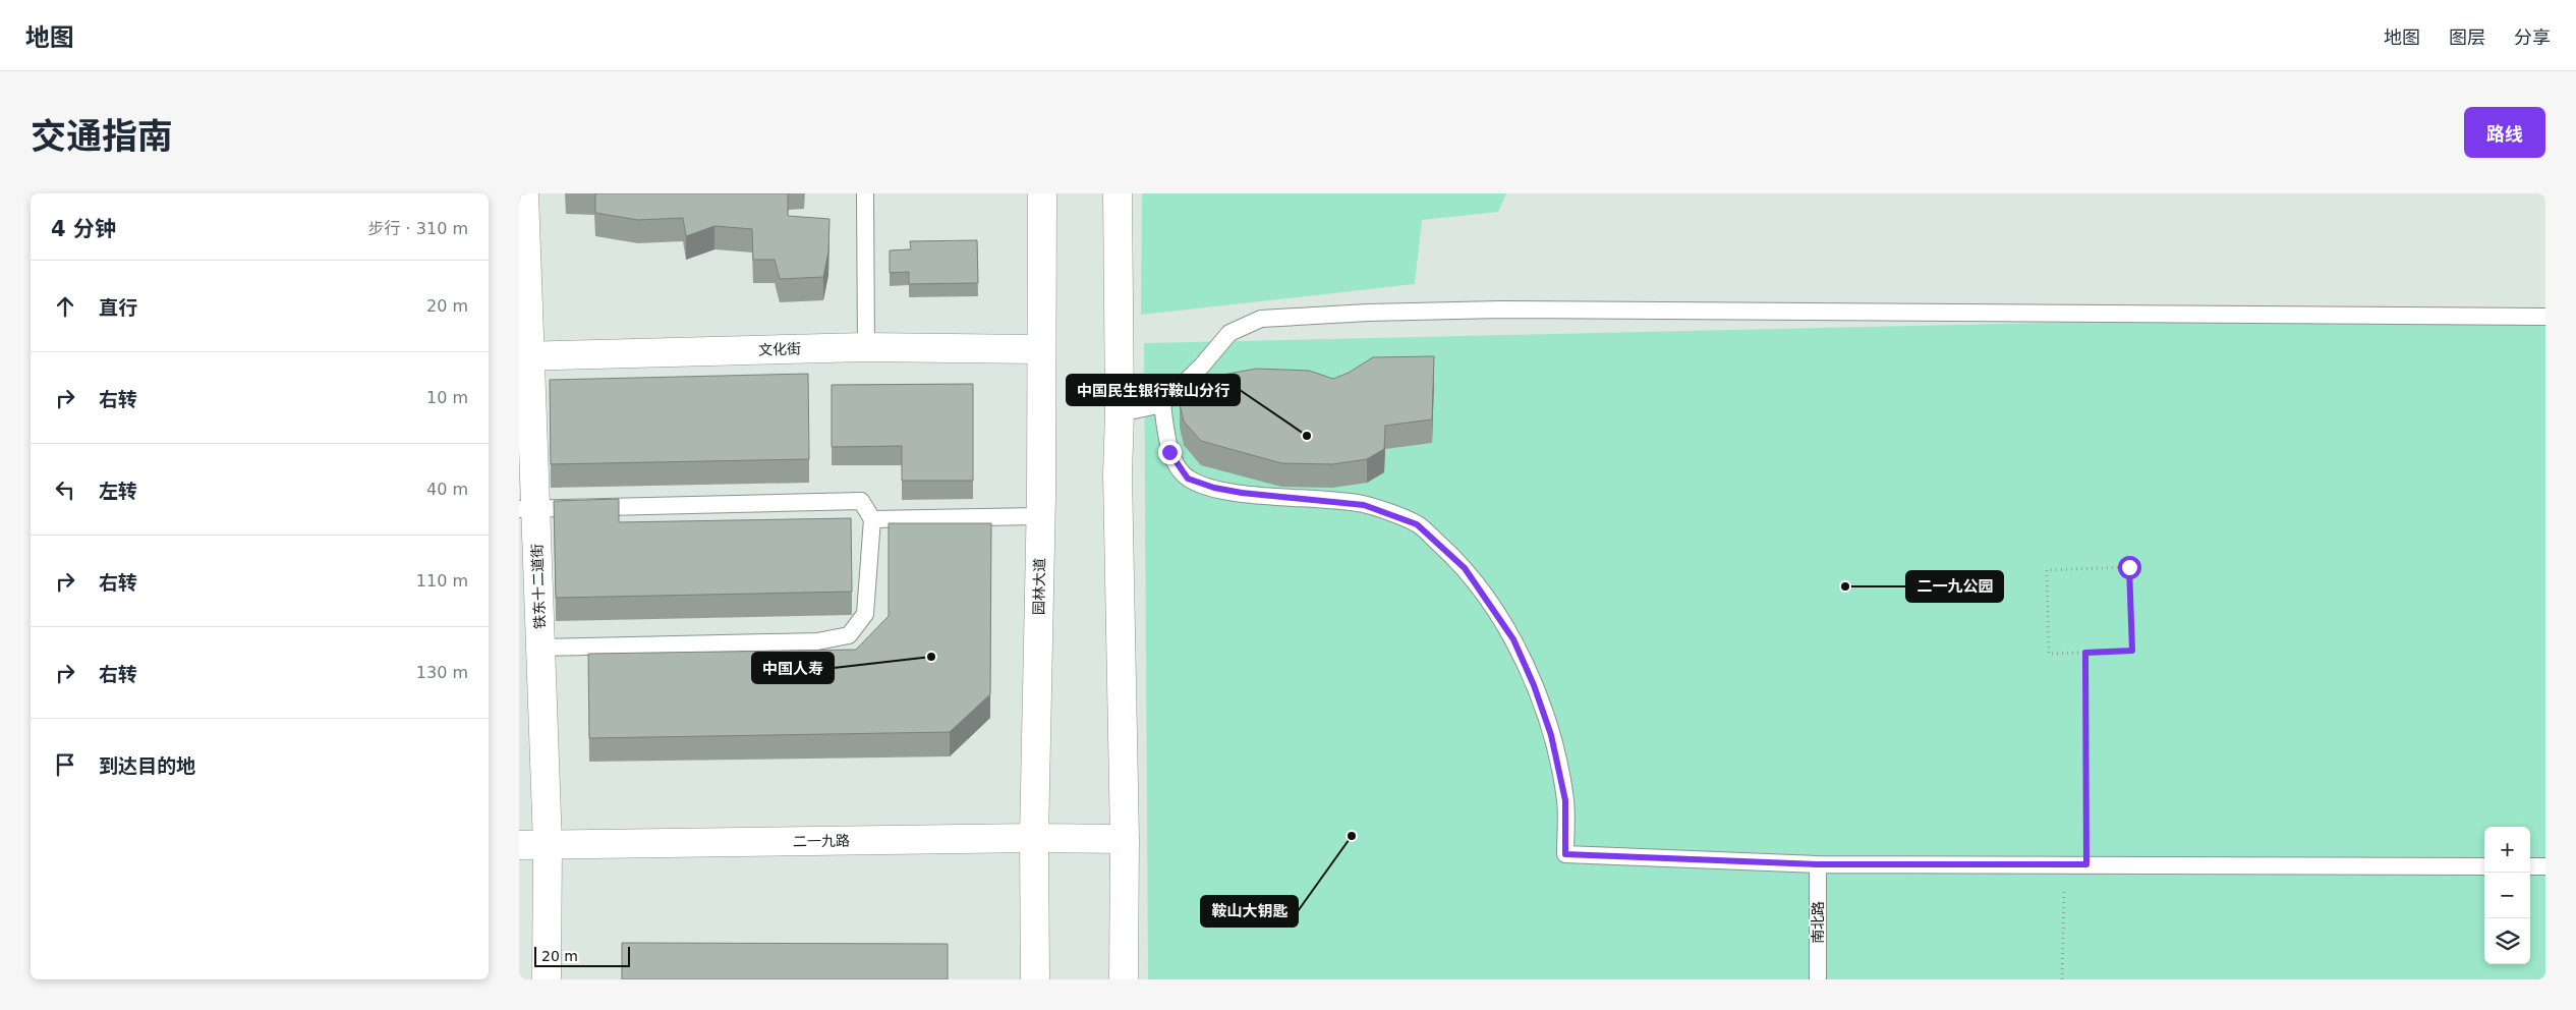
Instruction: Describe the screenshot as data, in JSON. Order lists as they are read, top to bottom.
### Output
{
  "streets": {
    "main road": [
      "文化街",
      "铁东十二道街",
      "园林大道",
      "二一九路"
    ],
    "lane": ["南北路"]
  },
  "crossings": [
    ["文化街", "铁东十二道街"],
    ["文化街", "园林大道"],
    ["铁东十二道街", "二一九路"],
    ["园林大道", "二一九路"]
  ],
  "places": [
    "中国民生银行鞍山分行",
    "二一九公园",
    "中国人寿",
    "鞍山大钥匙"
  ],
  "scale_bar": "20 m",
  "page": {
    "header": "地图",
    "nav": ["地图", "图层", "分享"],
    "title": "交通指南",
    "buttons": "路线",
    "heading": ["4 分钟", "步行 · 310 m"],
    "list": [
      ["直行", "20 m"],
      ["右转", "10 m"],
      ["左转", "40 m"],
      ["右转", "110 m"],
      ["右转", "130 m"],
      "到达目的地"
    ],
    "map_buttons": ["+", "−"],
    "scale": "20 m"
  }
}
